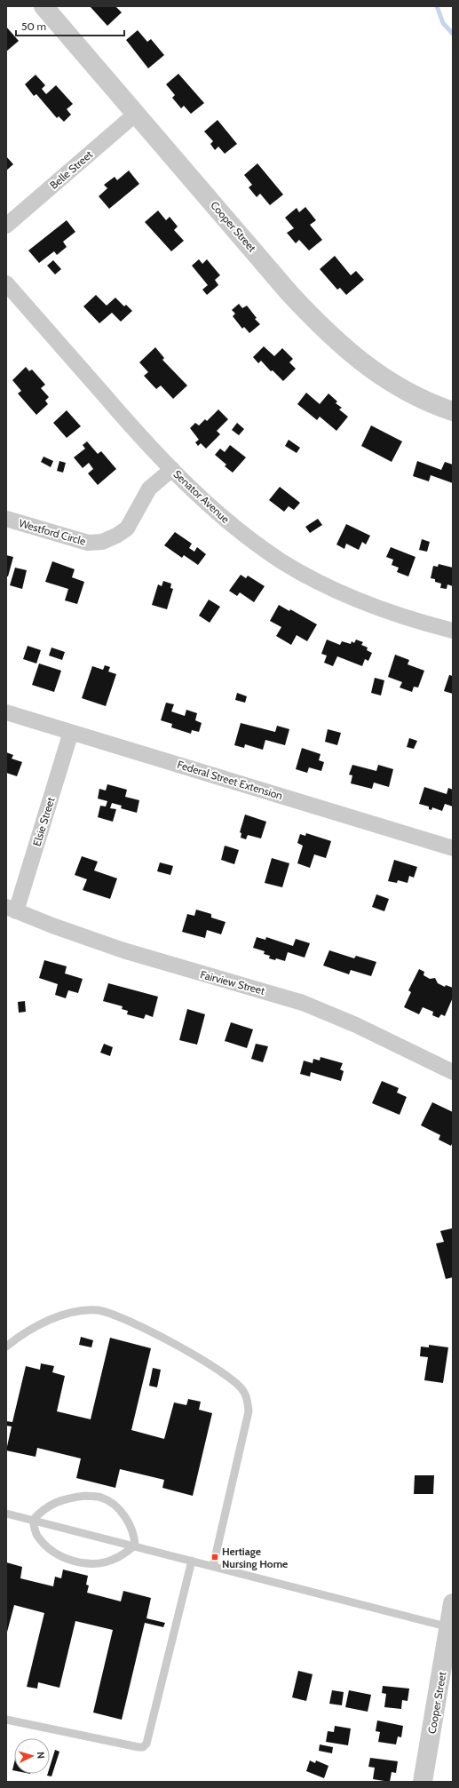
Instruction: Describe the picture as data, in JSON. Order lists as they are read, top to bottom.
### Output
{
  "streets": {
    "street": [
      "Belle Street",
      "Cooper Street",
      "Senator Avenue",
      "Westford Circle",
      "Federal Street Extension",
      "Elsie Street",
      "Fairview Street"
    ]
  },
  "crossings": [
    ["Belle Street", "Cooper Street"],
    ["Senator Avenue", "Westford Circle"],
    ["Federal Street Extension", "Elsie Street"],
    ["Elsie Street", "Fairview Street"]
  ],
  "places": {
    "transit": ["Hertiage Nursing Home"]
  },
  "scale_bar": "50 m",
  "north": "right"
}
